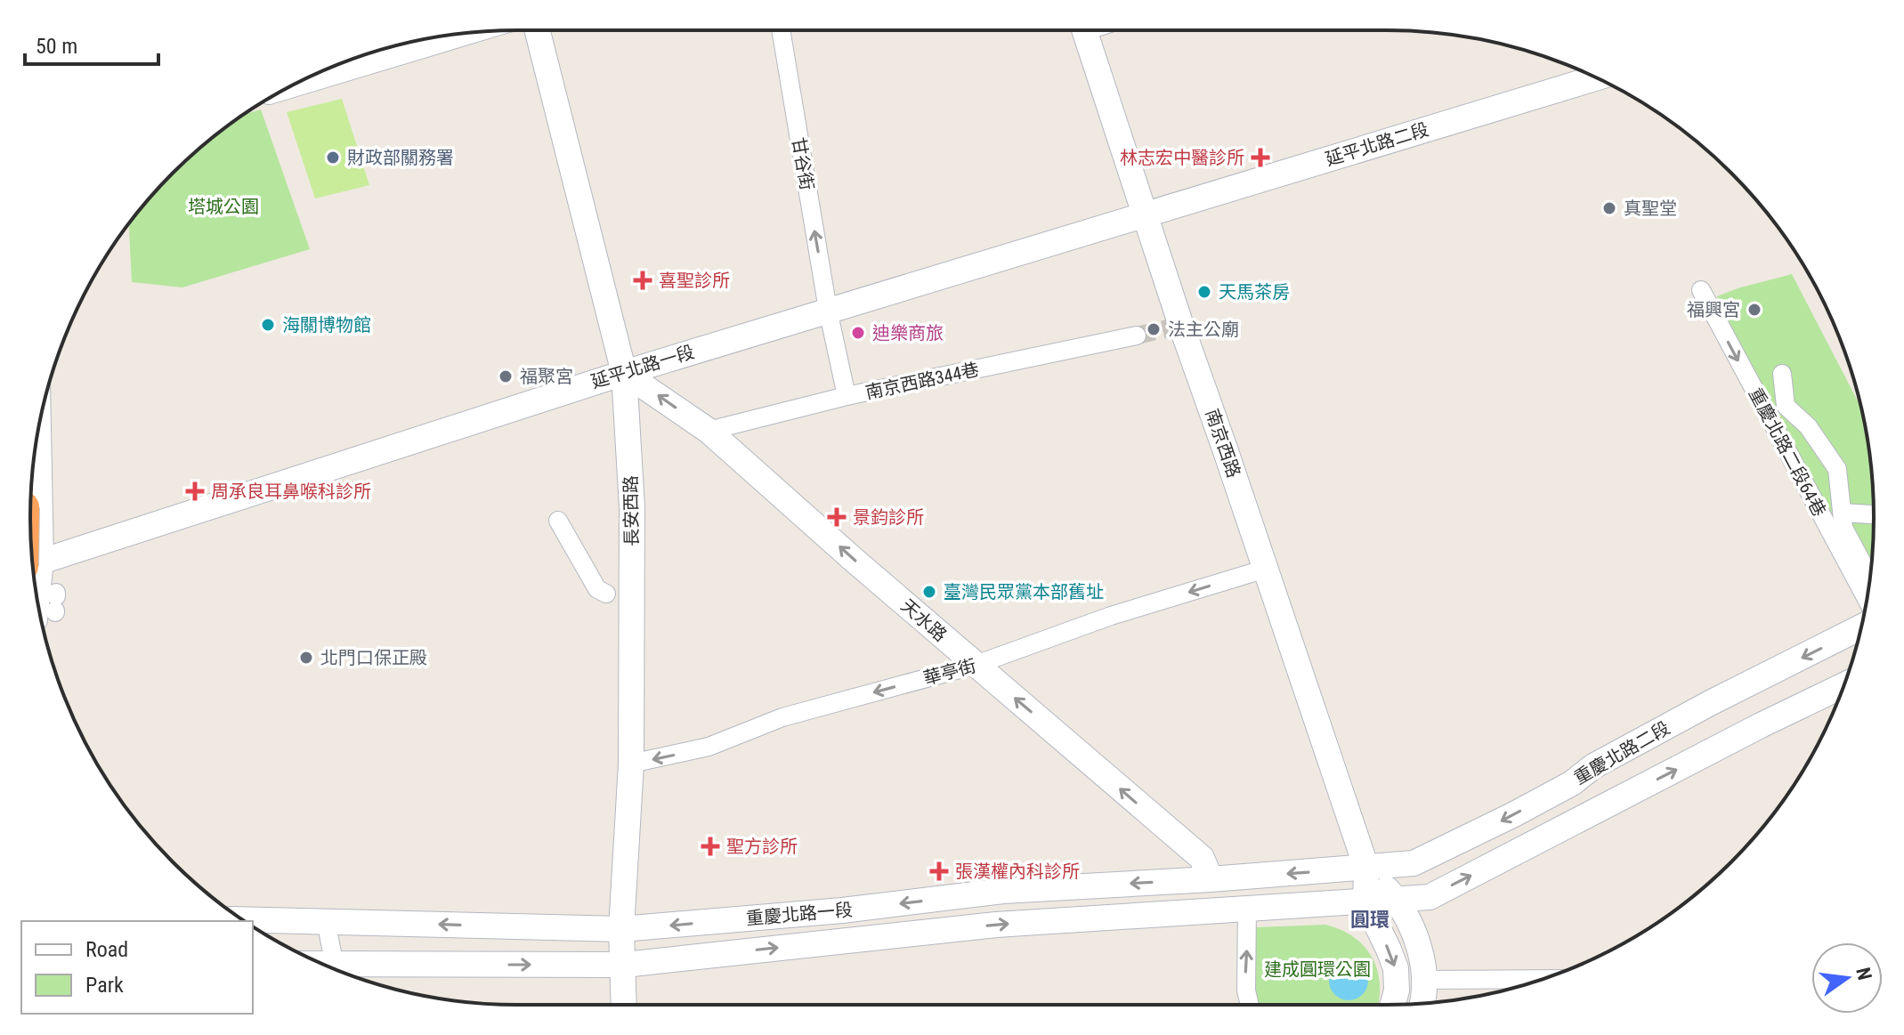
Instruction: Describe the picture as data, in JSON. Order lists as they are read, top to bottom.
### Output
{
  "streets": {
    "street": [
      "延平北路二段",
      "甘谷街",
      "延平北路一段",
      "南京西路344巷",
      "南京西路",
      "重慶北路二段64巷",
      "長安西路",
      "天水路",
      "華亭街",
      "重慶北路二段",
      "重慶北路一段"
    ]
  },
  "crossings": [
    ["延平北路二段", "延平北路一段"],
    ["延平北路二段", "南京西路"],
    ["甘谷街", "延平北路一段"],
    ["甘谷街", "南京西路344巷"],
    ["延平北路一段", "南京西路"],
    ["延平北路一段", "長安西路"],
    ["延平北路一段", "天水路"],
    ["南京西路344巷", "天水路"],
    ["南京西路", "華亭街"],
    ["南京西路", "重慶北路二段"],
    ["南京西路", "重慶北路一段"],
    ["長安西路", "天水路"],
    ["長安西路", "華亭街"],
    ["長安西路", "重慶北路一段"],
    ["天水路", "華亭街"],
    ["天水路", "重慶北路一段"],
    ["重慶北路二段", "重慶北路一段"]
  ],
  "one_way": ["甘谷街", "天水路", "華亭街"],
  "districts": ["圓環"],
  "parks": ["塔城公園", "建成圓環公園"],
  "places": {
    "other": [
      "財政部關務署",
      "真聖堂",
      "天馬茶房",
      "福興宮",
      "海關博物館",
      "法主公廟",
      "迪樂商旅",
      "福聚宮",
      "臺灣民眾黨本部舊址",
      "北門口保正殿"
    ],
    "health": [
      "林志宏中醫診所",
      "喜聖診所",
      "周承良耳鼻喉科診所",
      "景鈞診所",
      "聖方診所",
      "張漢權內科診所"
    ]
  },
  "legend": ["Road", "Park"],
  "scale_bar": "50 m",
  "north": "right"
}
